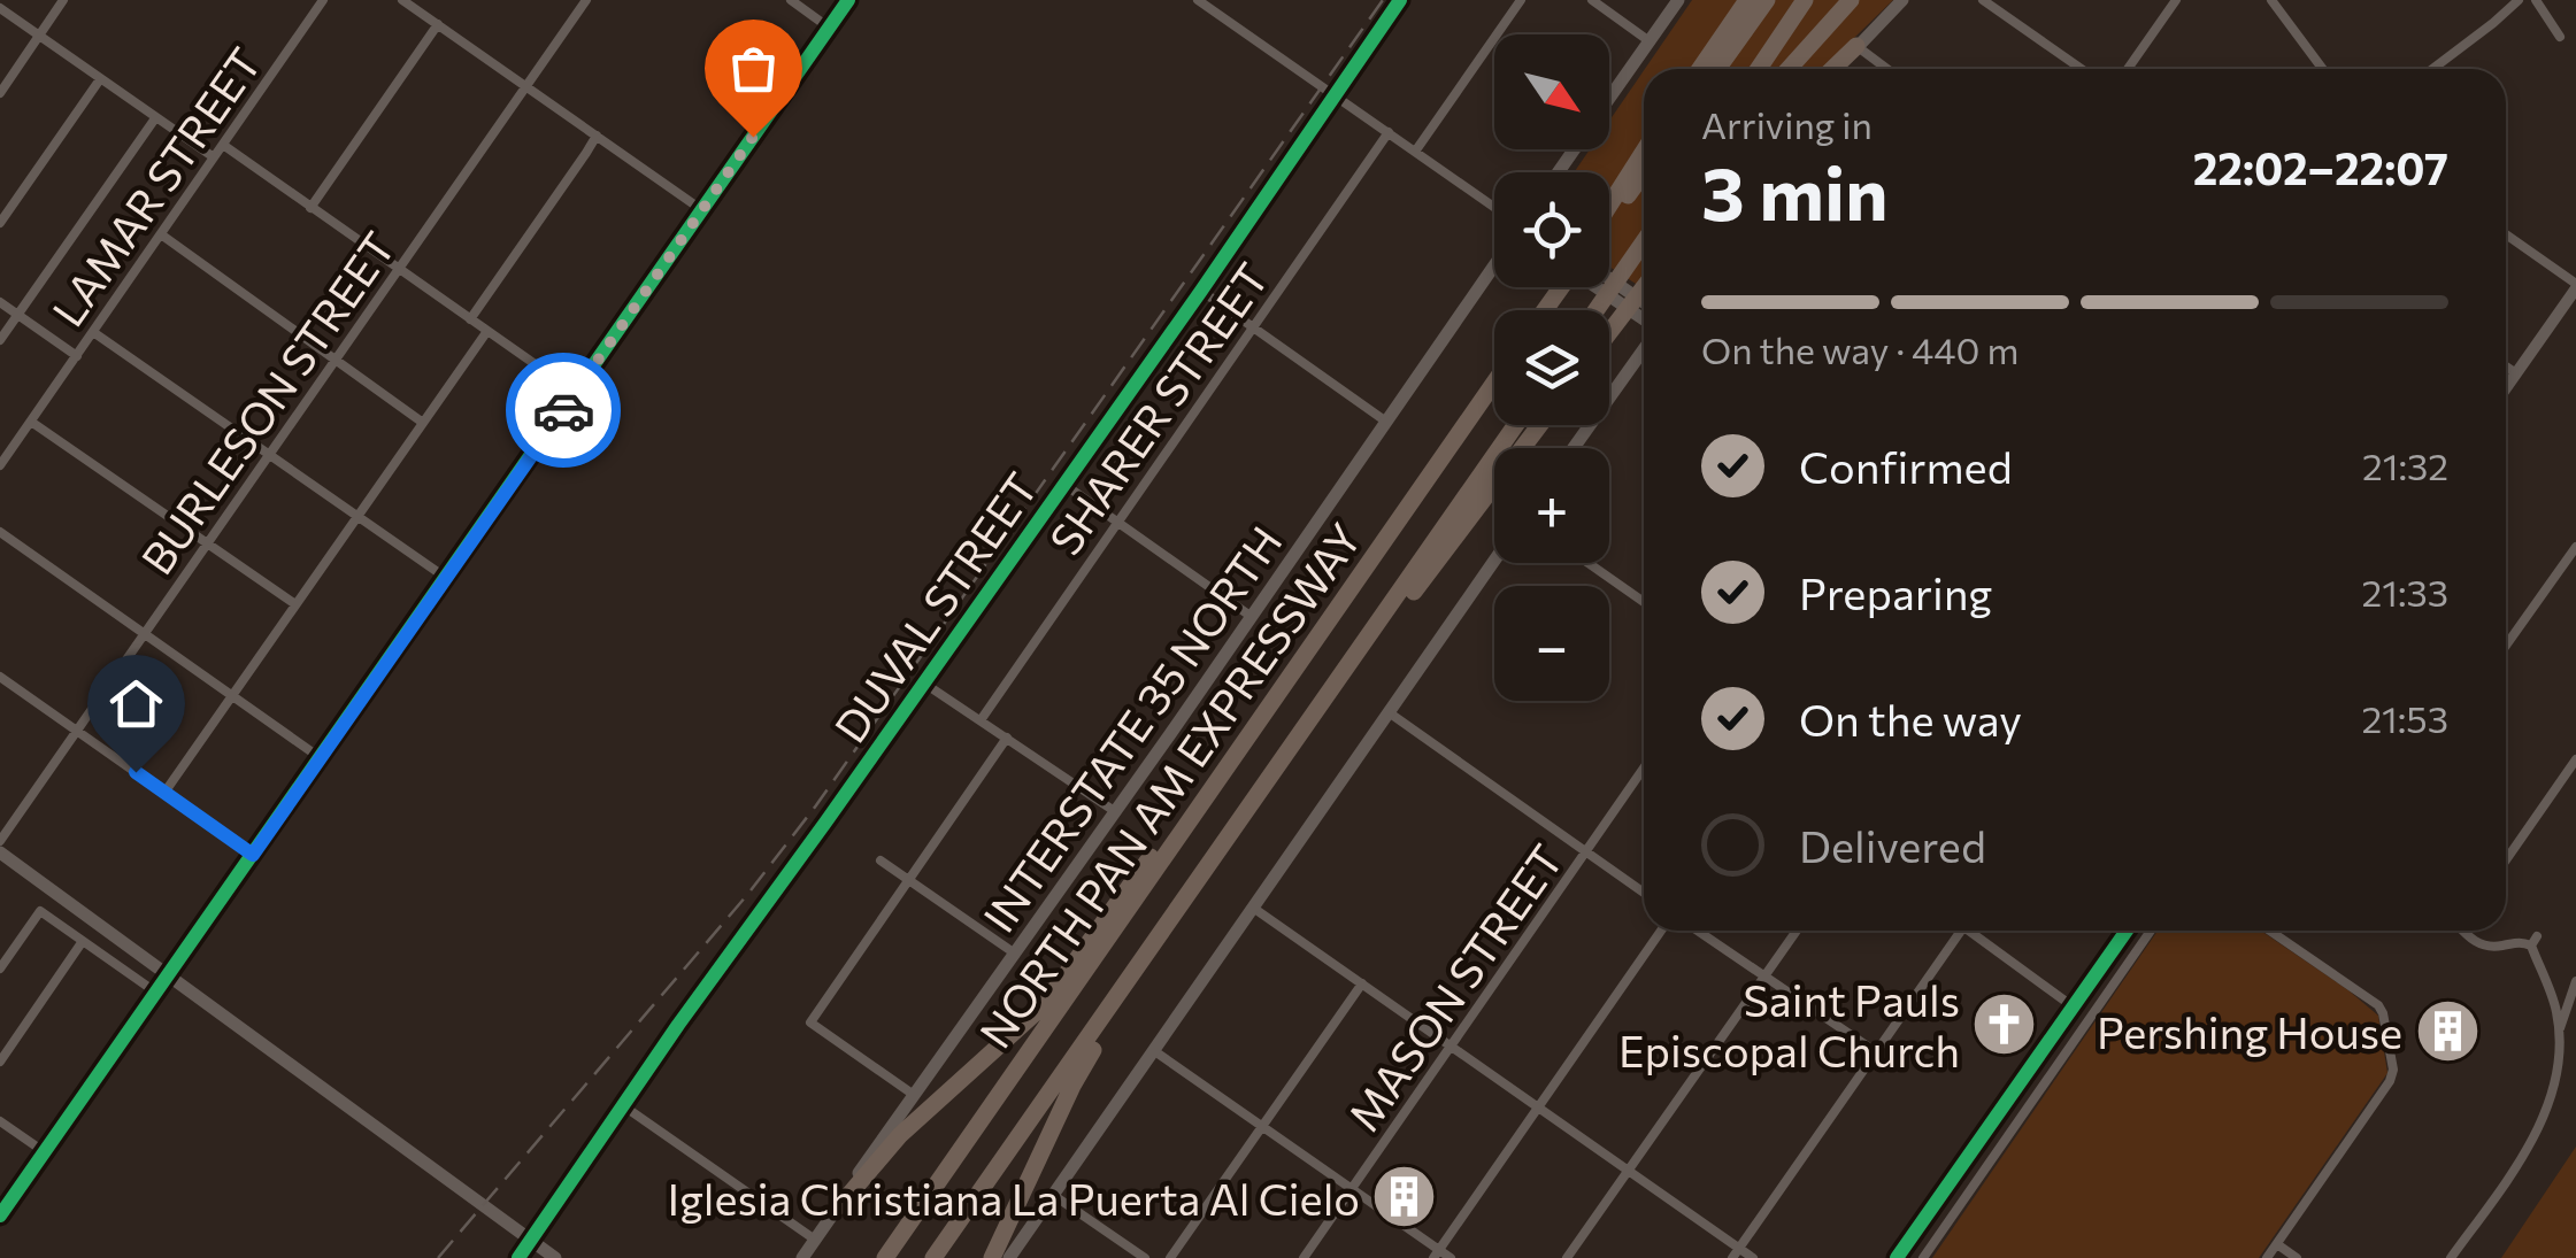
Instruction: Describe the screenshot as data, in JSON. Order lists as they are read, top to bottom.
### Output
{
  "streets": {
    "highway": ["NORTH PAN AM EXPRESSWAY"],
    "main road": ["INTERSTATE 35 NORTH"],
    "street": [
      "LAMAR STREET",
      "BURLESON STREET",
      "SHARER STREET",
      "DUVAL STREET",
      "MASON STREET"
    ]
  },
  "places": {
    "church": ["Saint Pauls Episcopal Church"],
    "building": ["Pershing House", "Iglesia Christiana La Puerta Al Cielo"]
  },
  "north": "bottom right",
  "page": {
    "map_buttons": ["+", "−"],
    "heading": ["3 min", "Arriving in", "22:02–22:07"],
    "bar": "On the way · 440 m",
    "list": [
      ["Confirmed", "21:32"],
      ["Preparing", "21:33"],
      ["On the way", "21:53"],
      "Delivered"
    ]
  }
}
